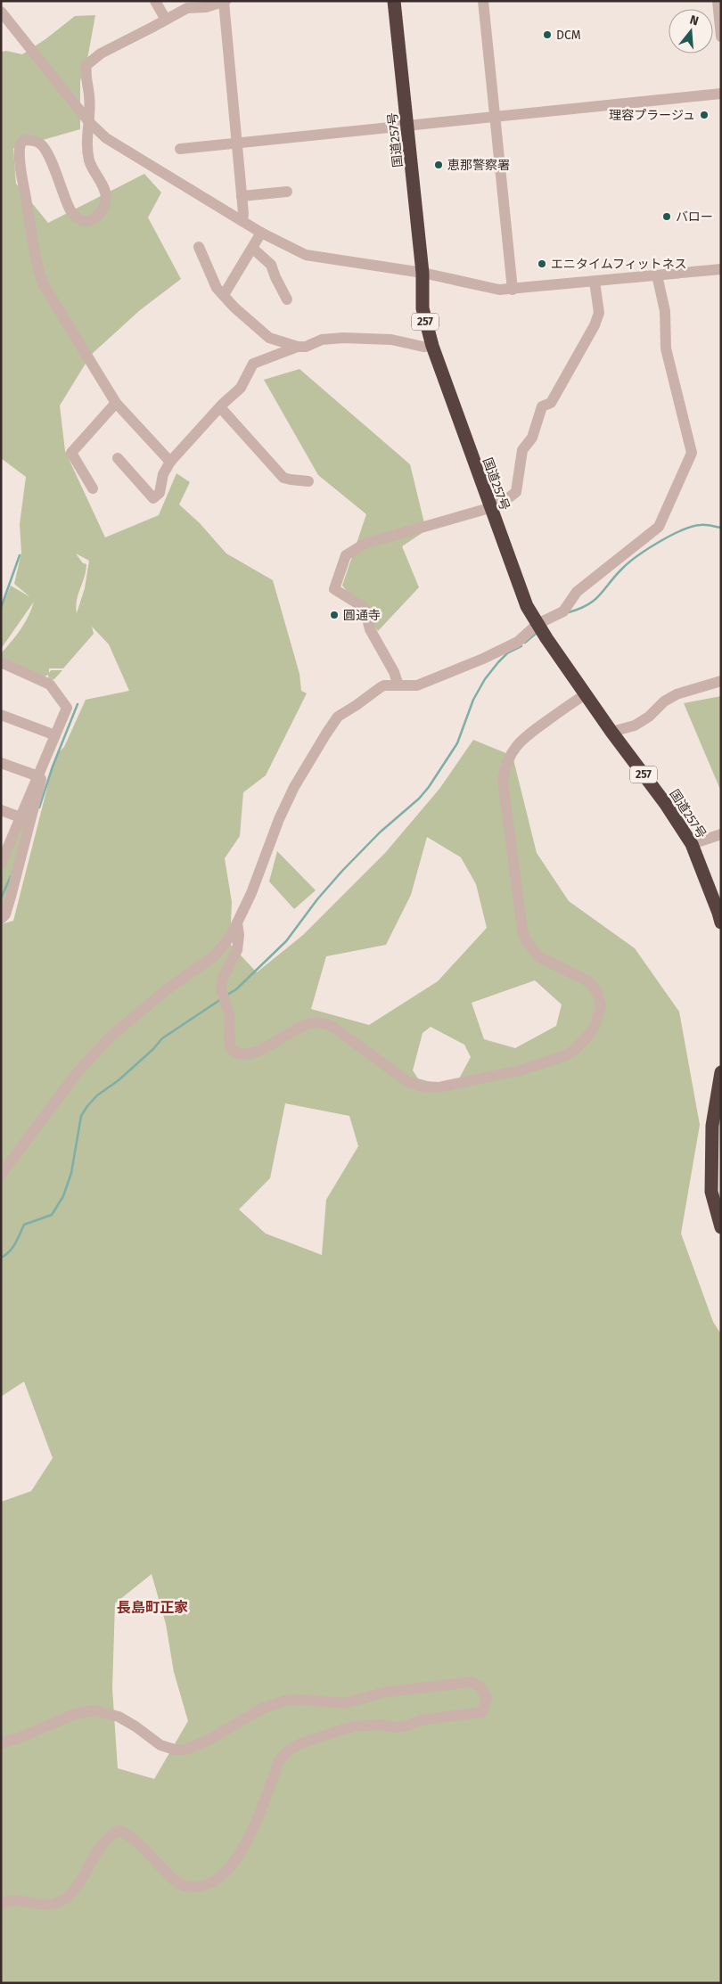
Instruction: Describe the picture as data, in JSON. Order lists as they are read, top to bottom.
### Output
{
  "streets": {
    "highway": ["国道257号", "257"]
  },
  "districts": ["長島町正家"],
  "places": [
    "DCM",
    "理容プラージュ",
    "恵那警察署",
    "バロー",
    "エニタイムフィットネス",
    "圓通寺"
  ],
  "north": "top"
}
